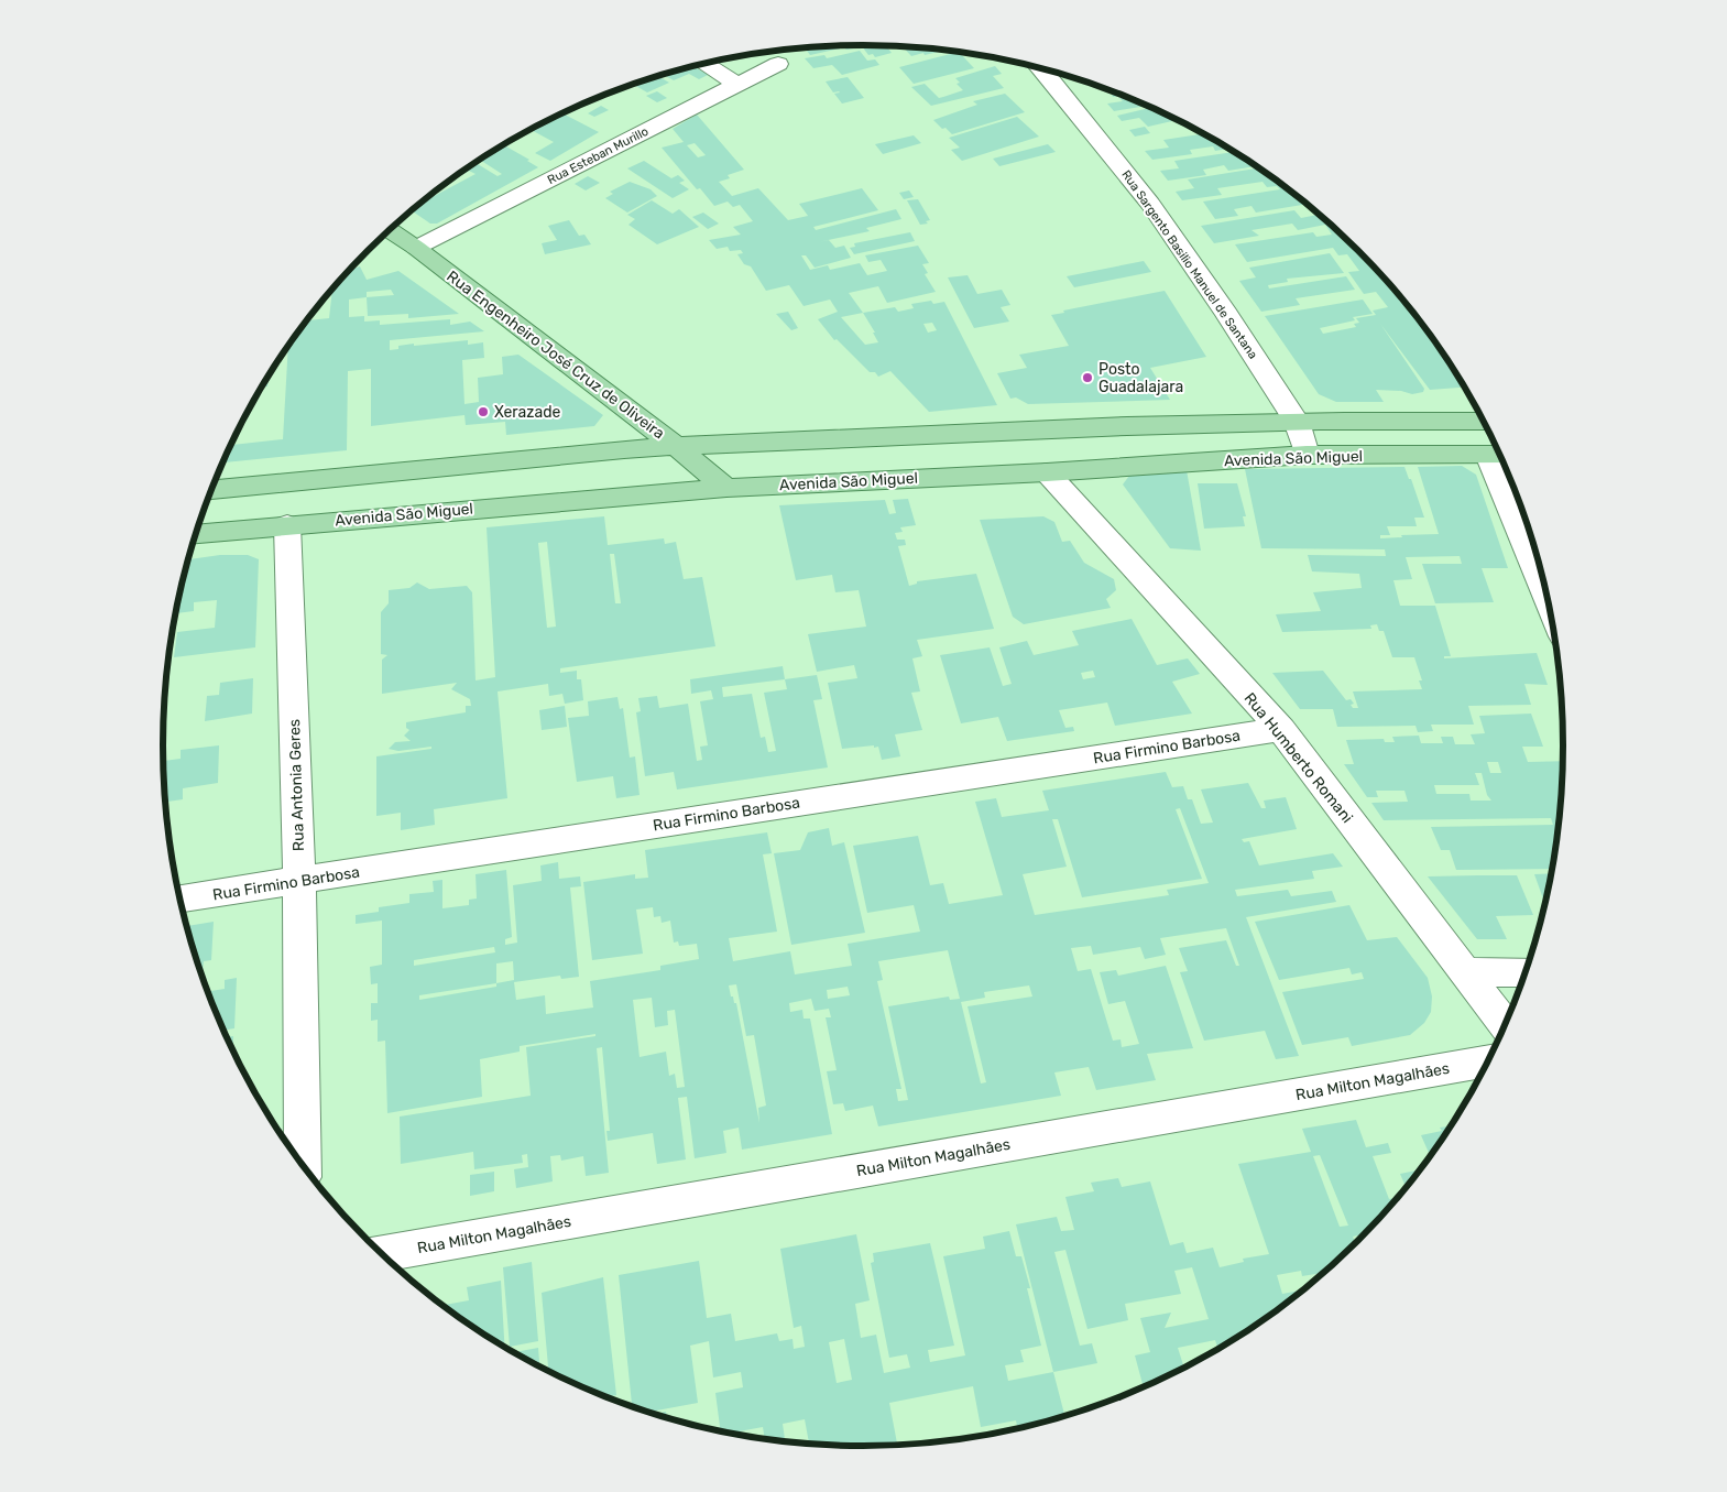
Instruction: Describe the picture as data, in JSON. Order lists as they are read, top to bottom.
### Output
{
  "streets": {
    "main road": ["Rua Engenheiro José Cruz de Oliveira", "Avenida São Miguel"],
    "street": [
      "Rua Esteban Murillo",
      "Rua Sargento Basilio Manuel de Santana",
      "Rua Firmino Barbosa",
      "Rua Humberto Romani",
      "Rua Antonia Geres",
      "Rua Milton Magalhães"
    ]
  },
  "crossings": [
    ["Rua Esteban Murillo", "Rua Engenheiro José Cruz de Oliveira"],
    ["Rua Sargento Basilio Manuel de Santana", "Avenida São Miguel"],
    ["Rua Engenheiro José Cruz de Oliveira", "Avenida São Miguel"],
    ["Avenida São Miguel", "Rua Humberto Romani"],
    ["Avenida São Miguel", "Rua Antonia Geres"],
    ["Rua Firmino Barbosa", "Rua Humberto Romani"],
    ["Rua Firmino Barbosa", "Rua Antonia Geres"]
  ],
  "places": ["Posto Guadalajara", "Xerazade"]
}
